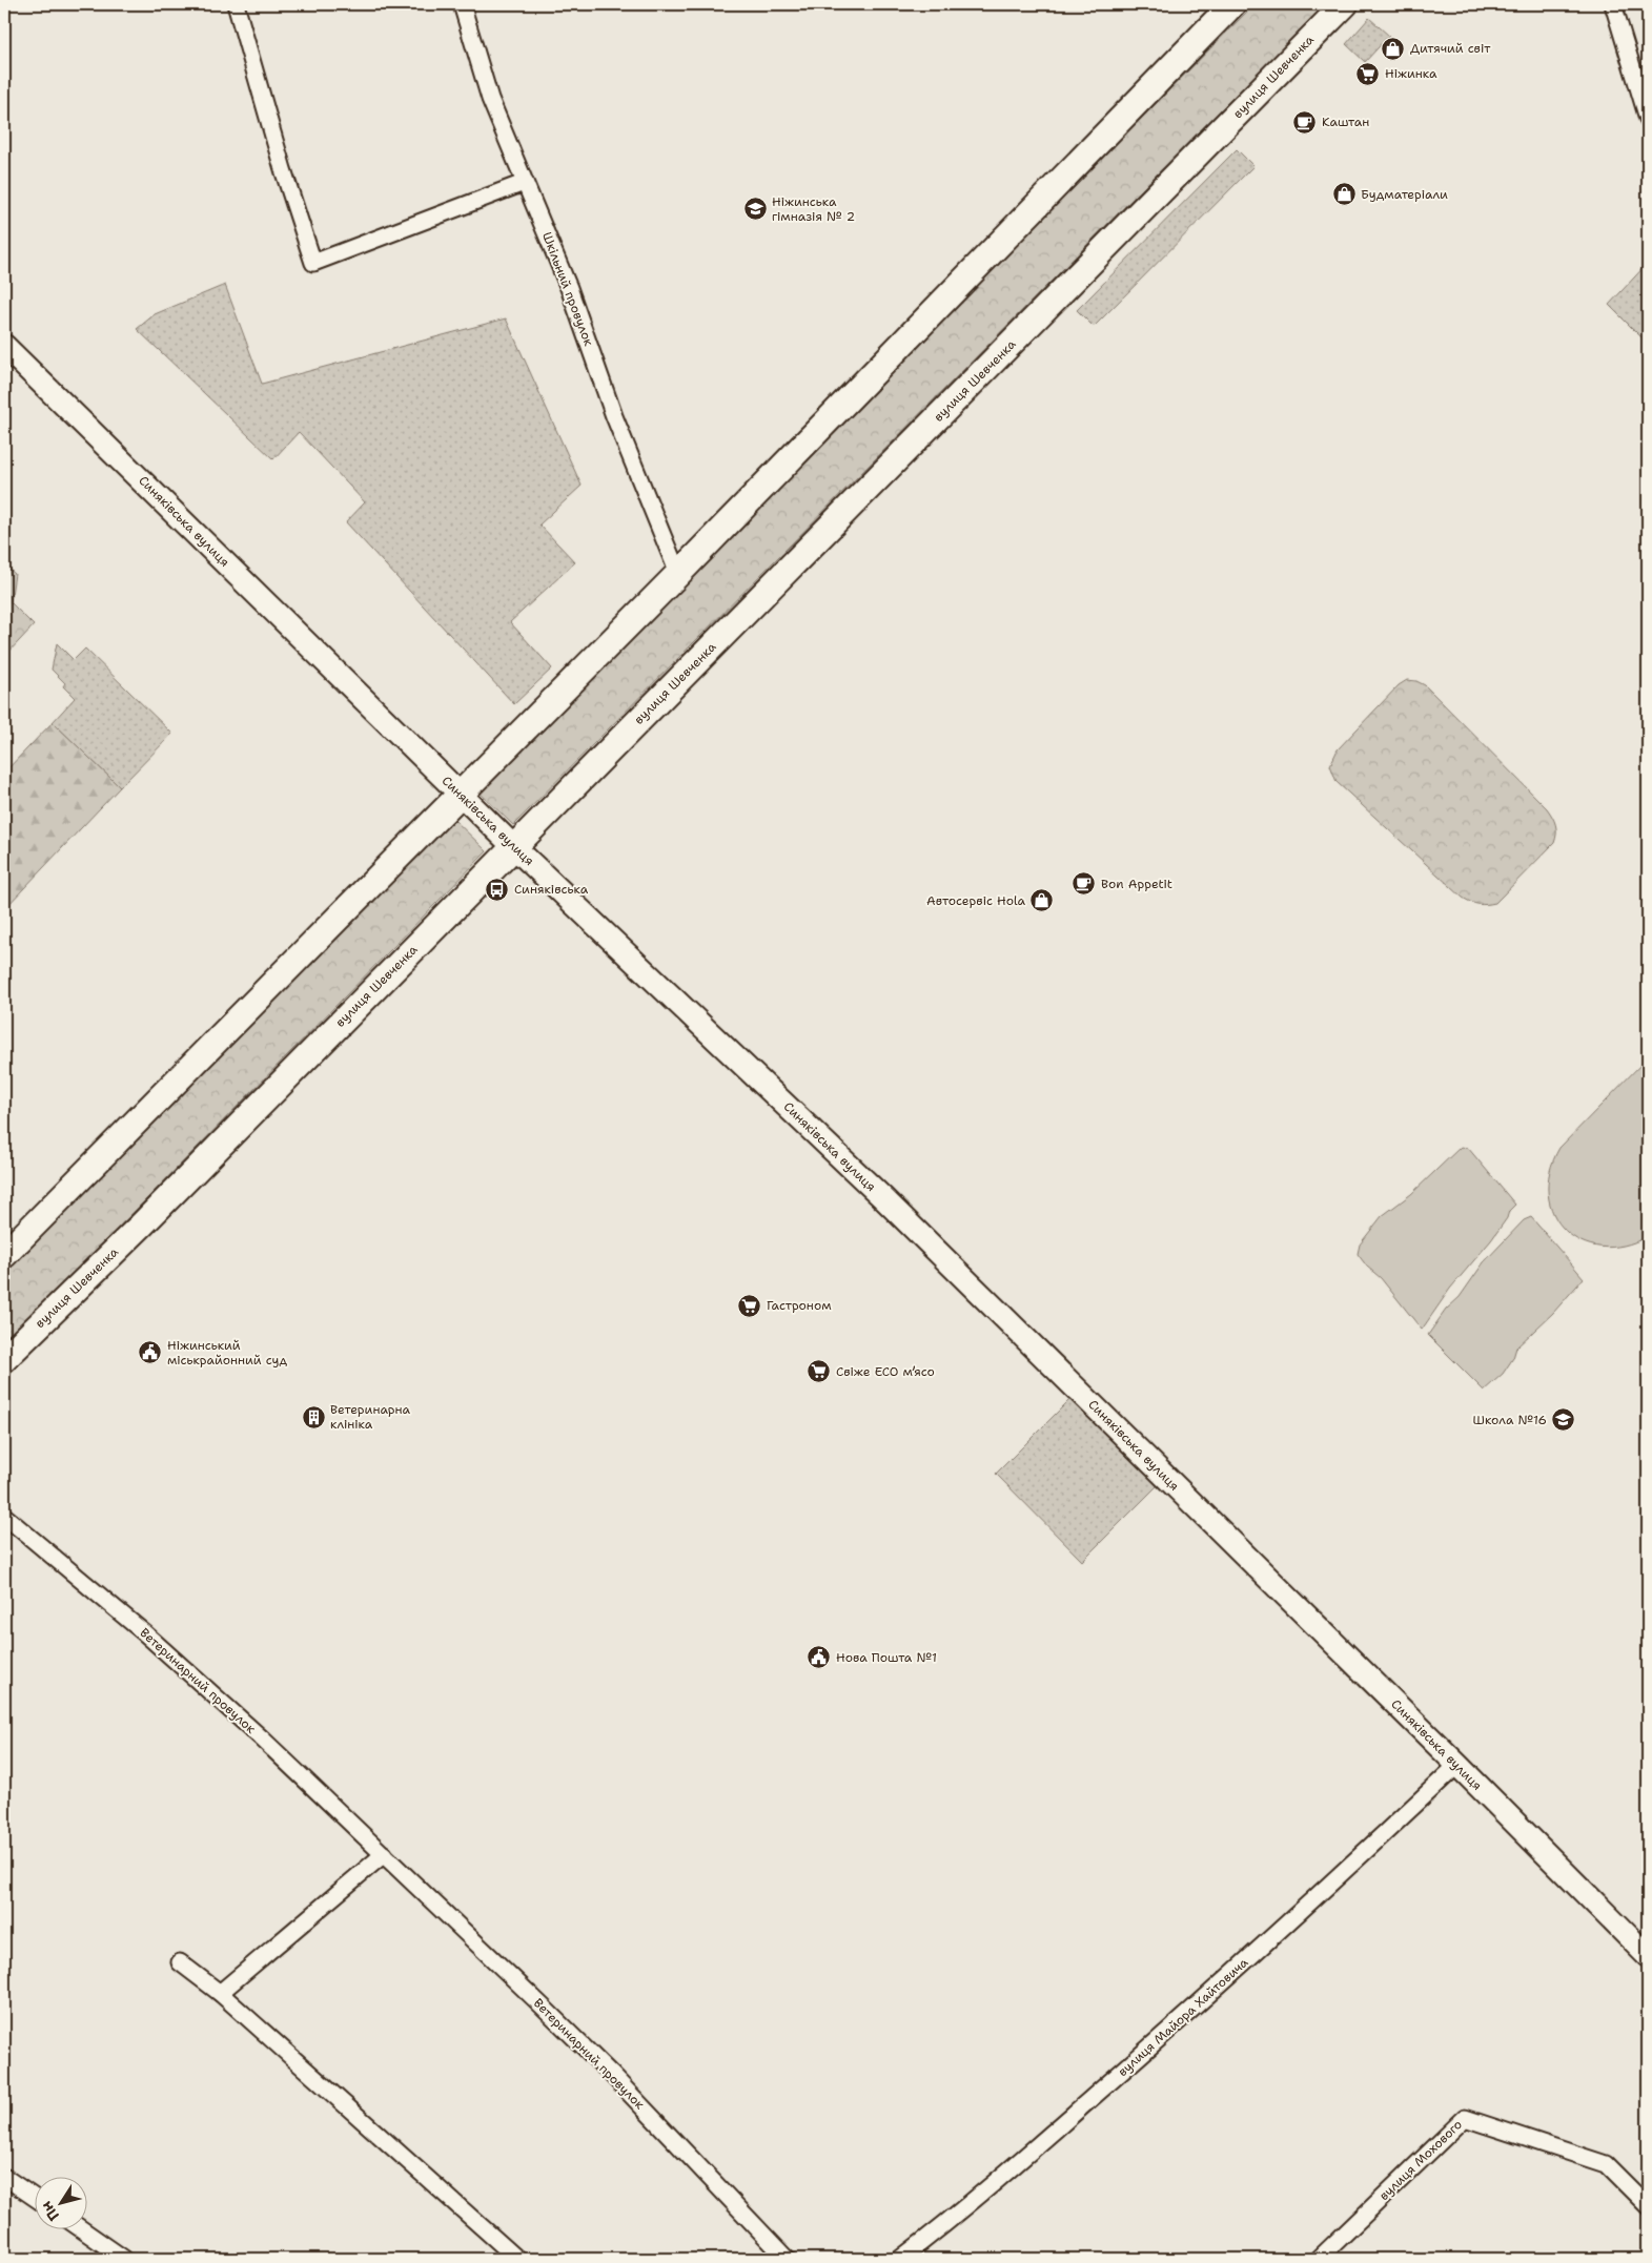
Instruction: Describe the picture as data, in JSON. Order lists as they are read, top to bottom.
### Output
{
  "streets": {
    "main road": ["вулиця Шевченка"],
    "street": [
      "Шкільний провулок",
      "Синяківська вулиця",
      "Ветеринарний провулок",
      "вулиця Майора Хайтовича",
      "вулиця Мохового"
    ]
  },
  "crossings": [
    ["вулиця Шевченка", "Синяківська вулиця"],
    ["Синяківська вулиця", "вулиця Майора Хайтовича"]
  ],
  "places": {
    "shop": ["Дитячий світ", "Будматеріали", "Автосервіс Hola"],
    "supermarket": ["Ніжинка", "Гастроном", "Свіже ECO м’ясо"],
    "cafe": ["Каштан", "Bon Appetit"],
    "school or university": ["Ніжинська гімназія № 2", "Школа №16"],
    "bus stop": ["Синяківська"],
    "public building": ["Ніжинський міськрайонний суд", "Нова Пошта №1"],
    "building": ["Ветеринарна клініка"]
  },
  "north": "bottom left"
}
